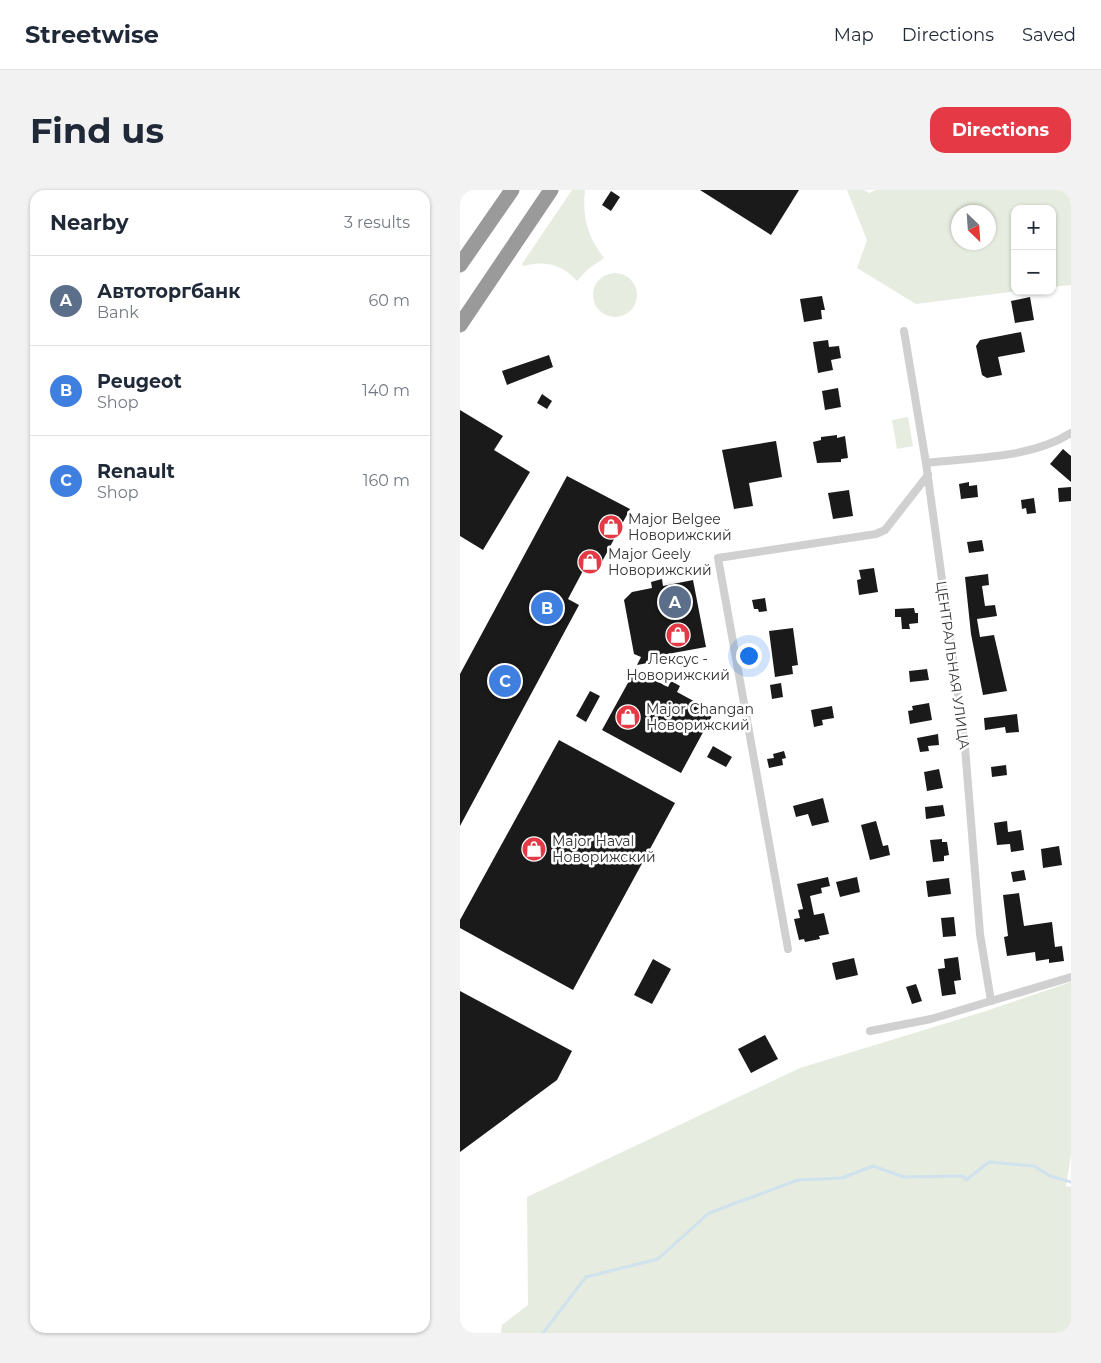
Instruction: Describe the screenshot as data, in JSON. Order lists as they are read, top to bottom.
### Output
{
  "streets": {
    "street": ["ЦЕНТРАЛЬНАЯ УЛИЦА"]
  },
  "places": {
    "shop": [
      "Major Belgee Новорижский",
      "Major Geely Новорижский",
      "Лексус - Новорижский",
      "Major Changan Новорижский",
      "Major Haval Новорижский"
    ]
  },
  "north": "bottom right",
  "page": {
    "header": "Streetwise",
    "nav": ["Map", "Directions", "Saved"],
    "buttons": "Directions",
    "title": "Find us",
    "heading": ["Nearby", "3 results"],
    "map_buttons": ["+", "−"],
    "list": [
      {
        "mark": "A",
        "name": "Автоторгбанк",
        "note": "Bank",
        "value": "60 m"
      },
      {
        "mark": "B",
        "name": "Peugeot",
        "note": "Shop",
        "value": "140 m"
      },
      {
        "mark": "C",
        "name": "Renault",
        "note": "Shop",
        "value": "160 m"
      }
    ],
    "pins": ["A", "B", "C"]
  }
}
